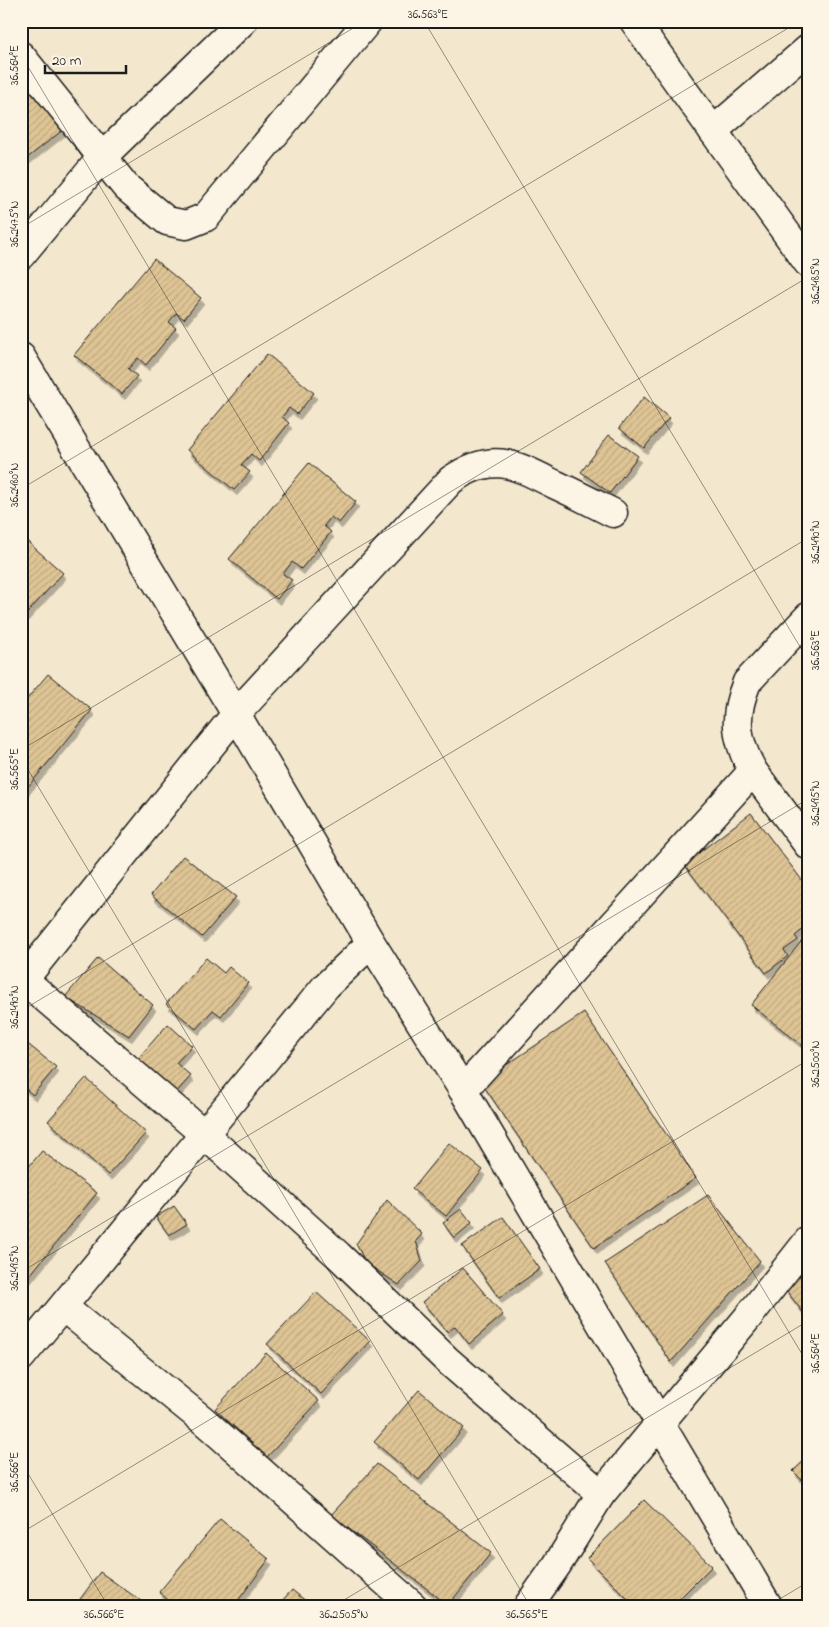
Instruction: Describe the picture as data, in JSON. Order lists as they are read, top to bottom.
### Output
{
  "scale_bar": "20 m",
  "coordinates": [
    "36.563°E",
    "36.564°E",
    "36.2475°N",
    "36.2485°N",
    "36.2480°N",
    "36.2490°N",
    "36.565°E",
    "36.2495°N",
    "36.2500°N",
    "36.566°E",
    "36.2505°N"
  ]
}
